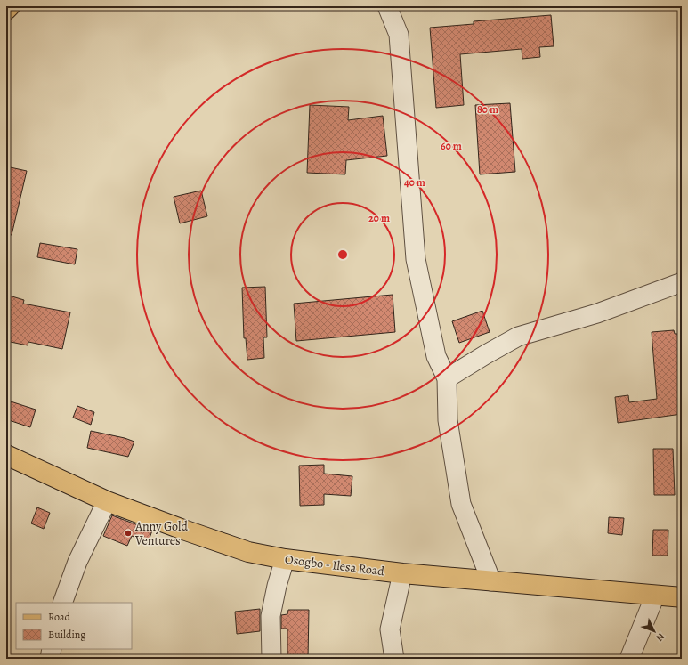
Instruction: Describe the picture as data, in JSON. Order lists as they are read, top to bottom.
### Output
{
  "streets": {
    "main road": ["Osogbo - Ilesa Road"]
  },
  "places": ["Anny Gold Ventures"],
  "legend": ["Road", "Building"],
  "north": "bottom right",
  "rings": [
    "80 m",
    "60 m",
    "40 m",
    "20 m"
  ]
}
